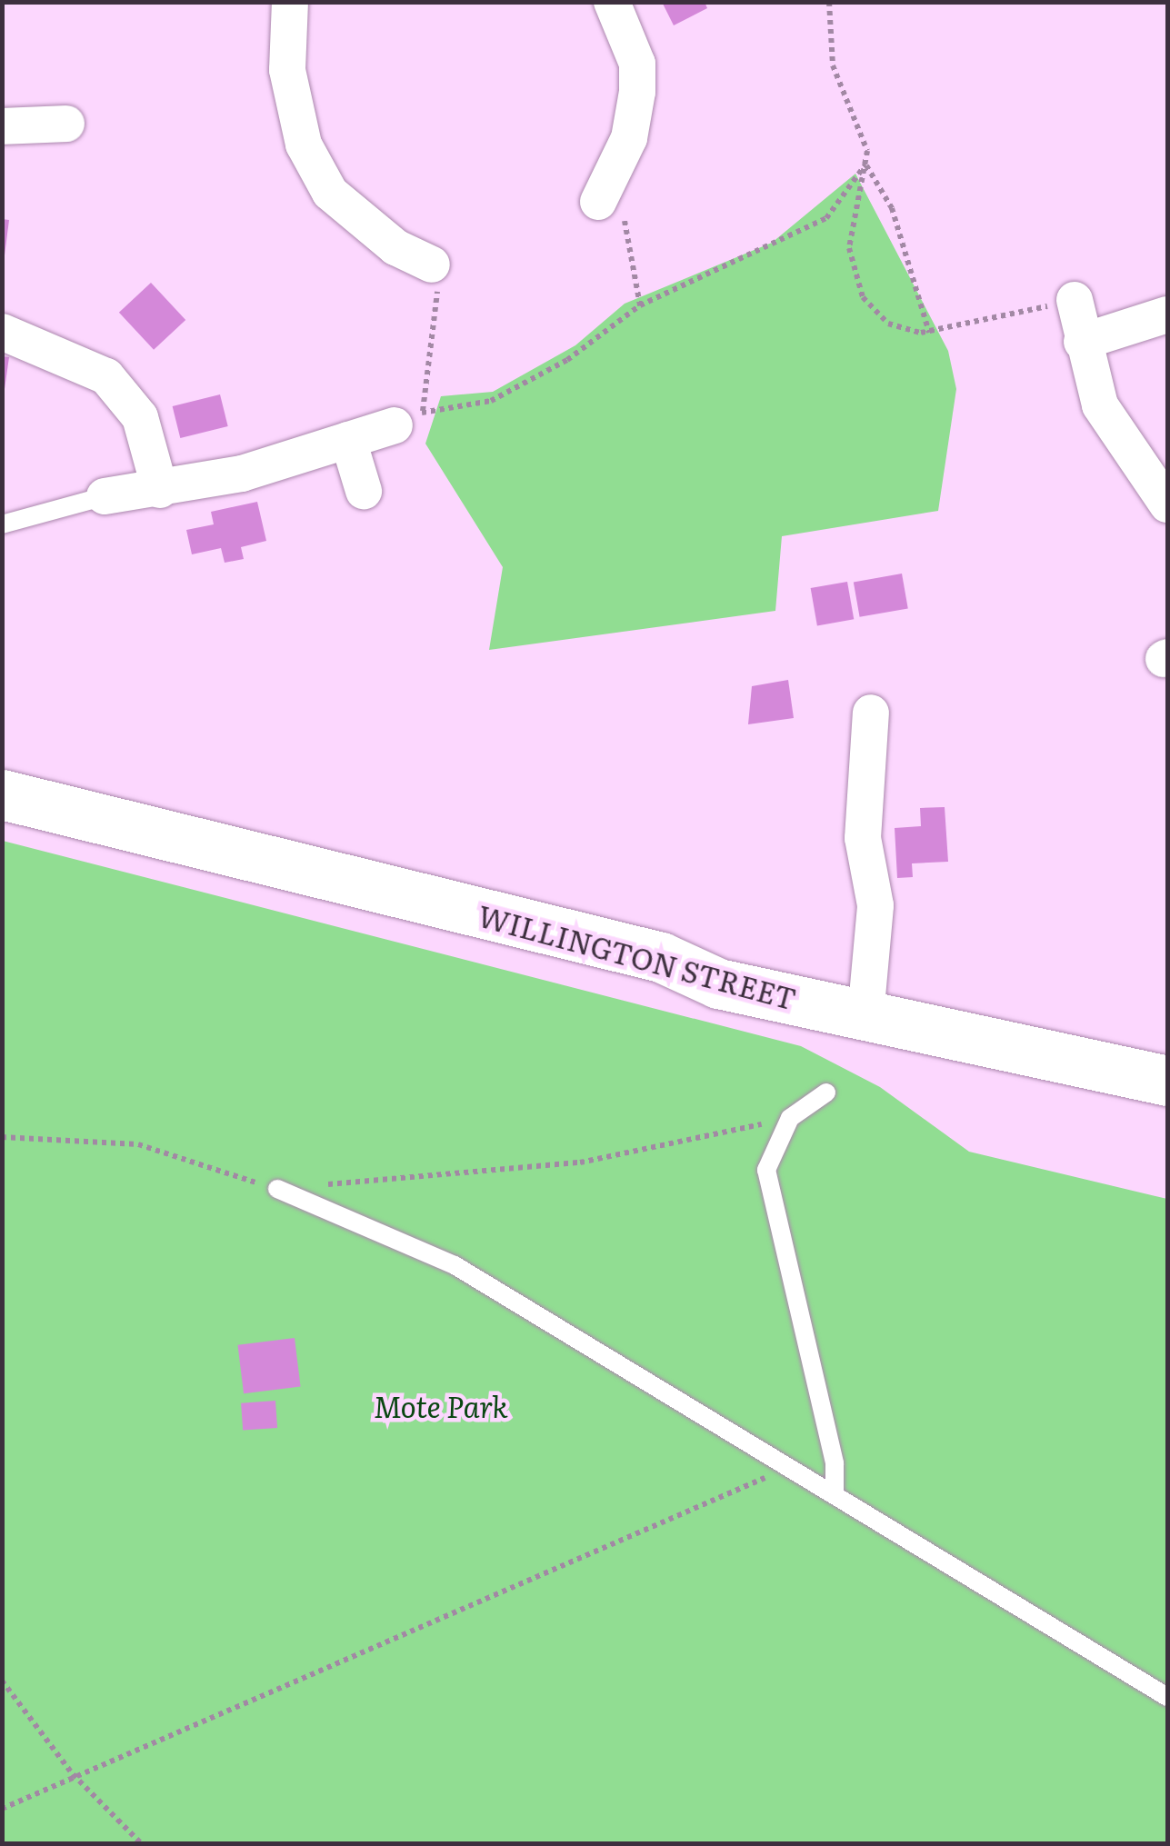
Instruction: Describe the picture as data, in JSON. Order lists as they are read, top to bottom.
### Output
{
  "streets": {
    "street": ["WILLINGTON STREET"]
  },
  "parks": ["Mote Park"]
}
